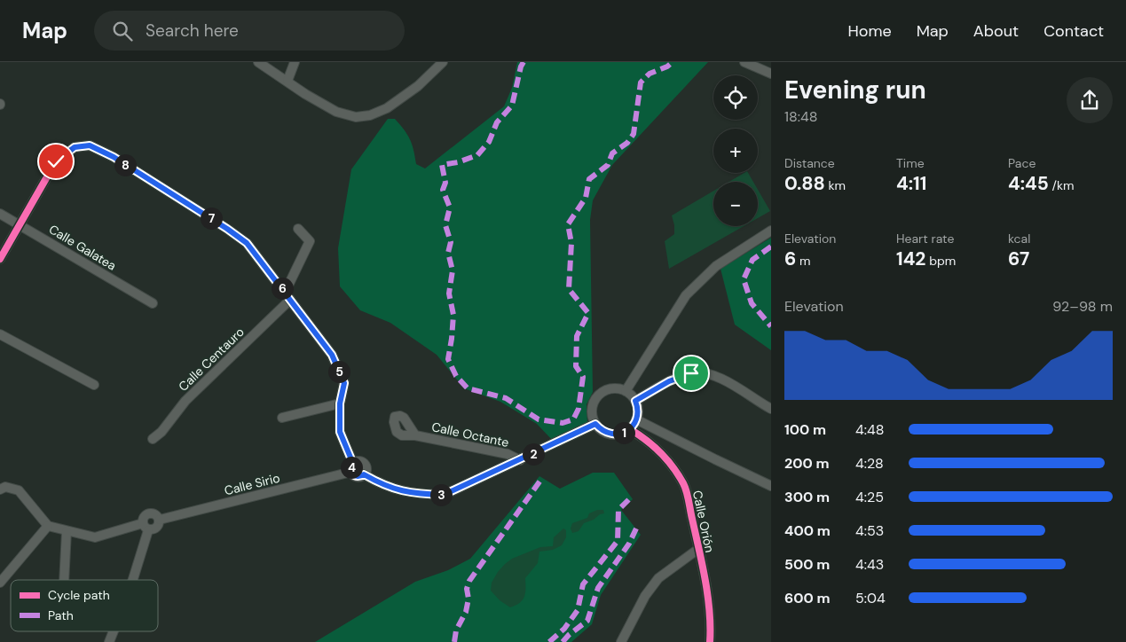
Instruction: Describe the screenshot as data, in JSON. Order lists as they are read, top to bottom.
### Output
{
  "streets": {
    "street": [
      "Calle Galatea",
      "Calle Centauro",
      "Calle Octante",
      "Calle Sirio",
      "Calle Orión"
    ]
  },
  "legend": ["Cycle path", "Path"],
  "page": {
    "header": "Map",
    "search": "Search here",
    "nav": [
      "Home",
      "Map",
      "About",
      "Contact"
    ],
    "heading": ["Evening run", "18:48"],
    "map_buttons": ["+", "−"],
    "stats": [
      ["Distance", "0.88 km"],
      ["Time", "4:11"],
      ["Pace", "4:45 /km"],
      ["Elevation", "6 m"],
      ["Heart rate", "142 bpm"],
      ["kcal", "67"]
    ],
    "pins": [
      "8",
      "7",
      "6",
      "5",
      "1",
      "2",
      "4",
      "3"
    ],
    "chart": ["Elevation", "92–98 m"],
    "list": [
      {
        "name": "100 m",
        "note": "4:48"
      },
      {
        "name": "200 m",
        "note": "4:28"
      },
      {
        "name": "300 m",
        "note": "4:25"
      },
      {
        "name": "400 m",
        "note": "4:53"
      },
      {
        "name": "500 m",
        "note": "4:43"
      },
      {
        "name": "600 m",
        "note": "5:04"
      }
    ]
  }
}
